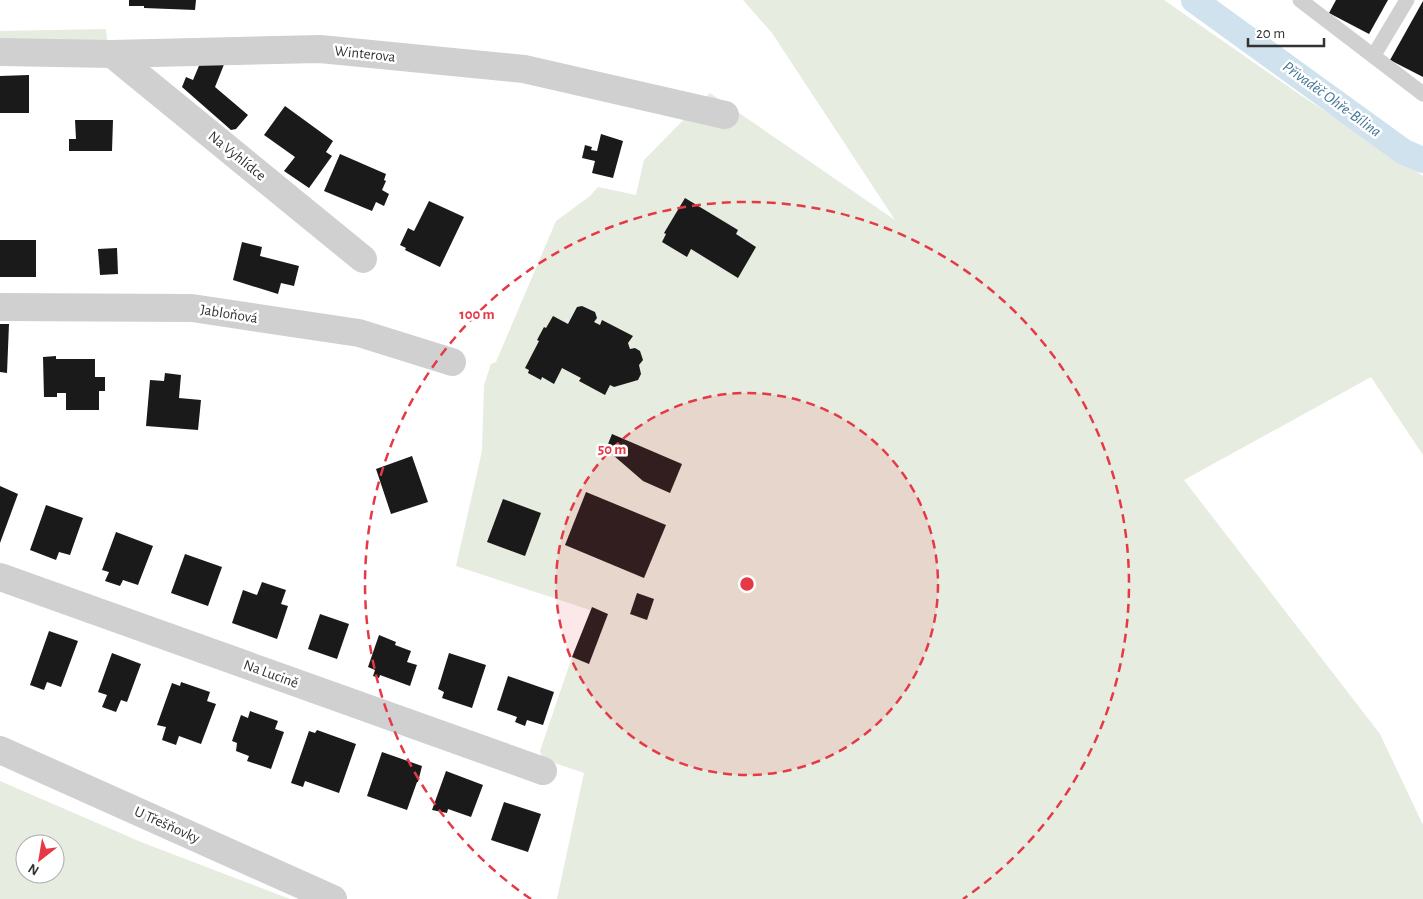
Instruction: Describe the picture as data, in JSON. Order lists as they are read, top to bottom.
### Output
{
  "streets": {
    "street": [
      "Winterova",
      "Na Vyhlídce",
      "Jabloňová",
      "Na Lucině",
      "U Třešňovky"
    ]
  },
  "crossings": [
    ["Winterova", "Na Vyhlídce"]
  ],
  "water": ["Přivaděč Ohře-Bílina"],
  "scale_bar": "20 m",
  "north": "bottom left",
  "rings": ["100 m", "50 m"]
}
